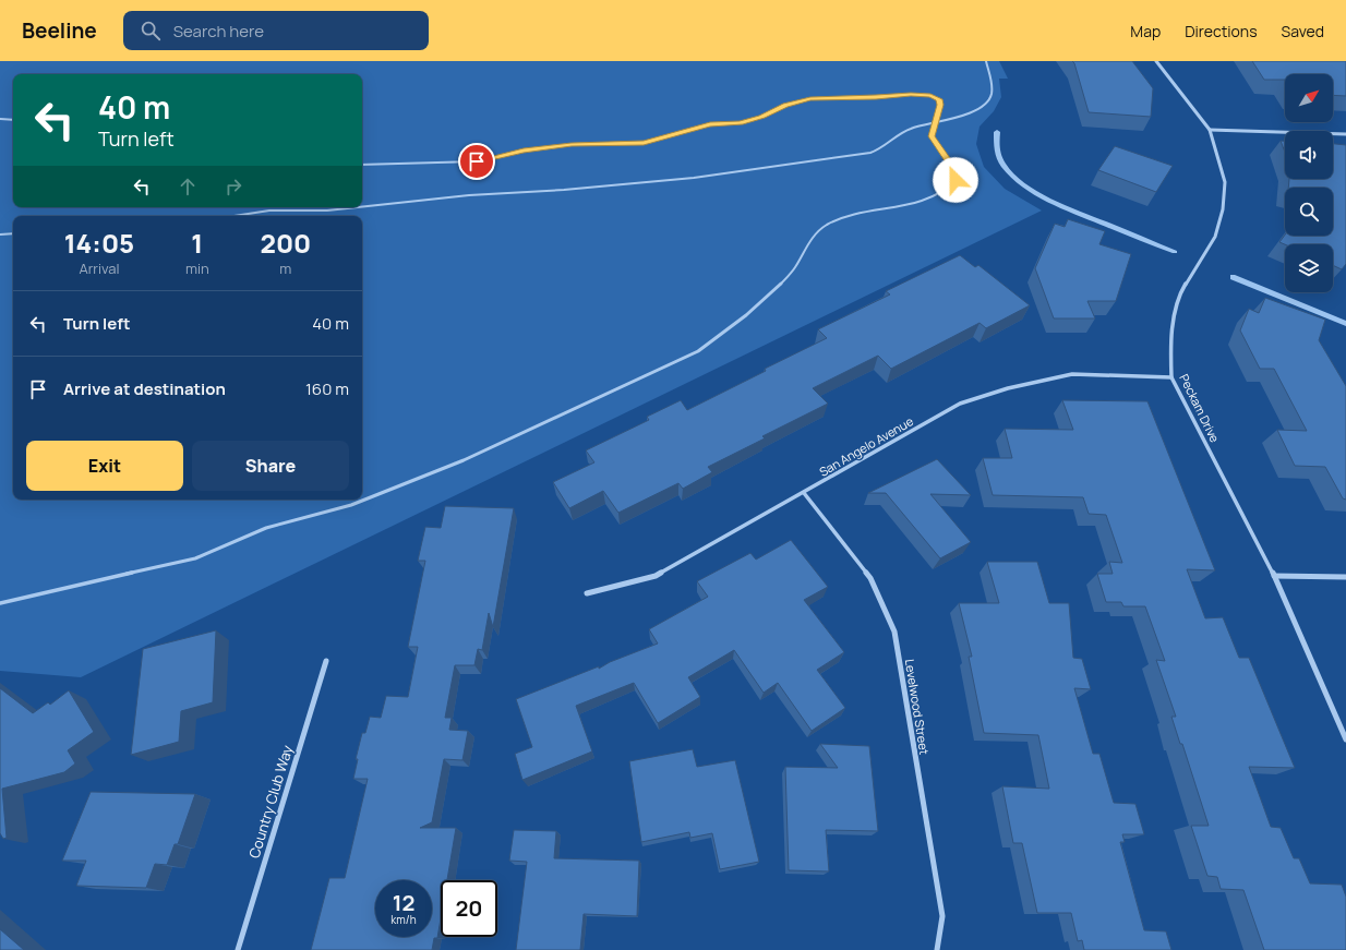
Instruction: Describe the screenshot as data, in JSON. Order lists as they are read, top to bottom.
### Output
{
  "streets": {
    "street": [
      "Peckam Drive",
      "San Angelo Avenue",
      "Levelwood Street",
      "Country Club Way"
    ]
  },
  "crossings": [
    ["Peckam Drive", "San Angelo Avenue"],
    ["San Angelo Avenue", "Levelwood Street"]
  ],
  "north": "top right",
  "page": {
    "header": "Beeline",
    "search": "Search here",
    "nav": ["Map", "Directions", "Saved"],
    "turn": ["40 m", "Turn left"],
    "eta": [
      "14:05",
      "Arrival",
      "1",
      "min",
      "200",
      "m"
    ],
    "list": [
      {
        "name": "Turn left",
        "value": "40 m"
      },
      {
        "name": "Arrive at destination",
        "value": "160 m"
      }
    ],
    "buttons": ["Exit", "Share"],
    "speed": "12 km/h",
    "limit": "20"
  }
}
